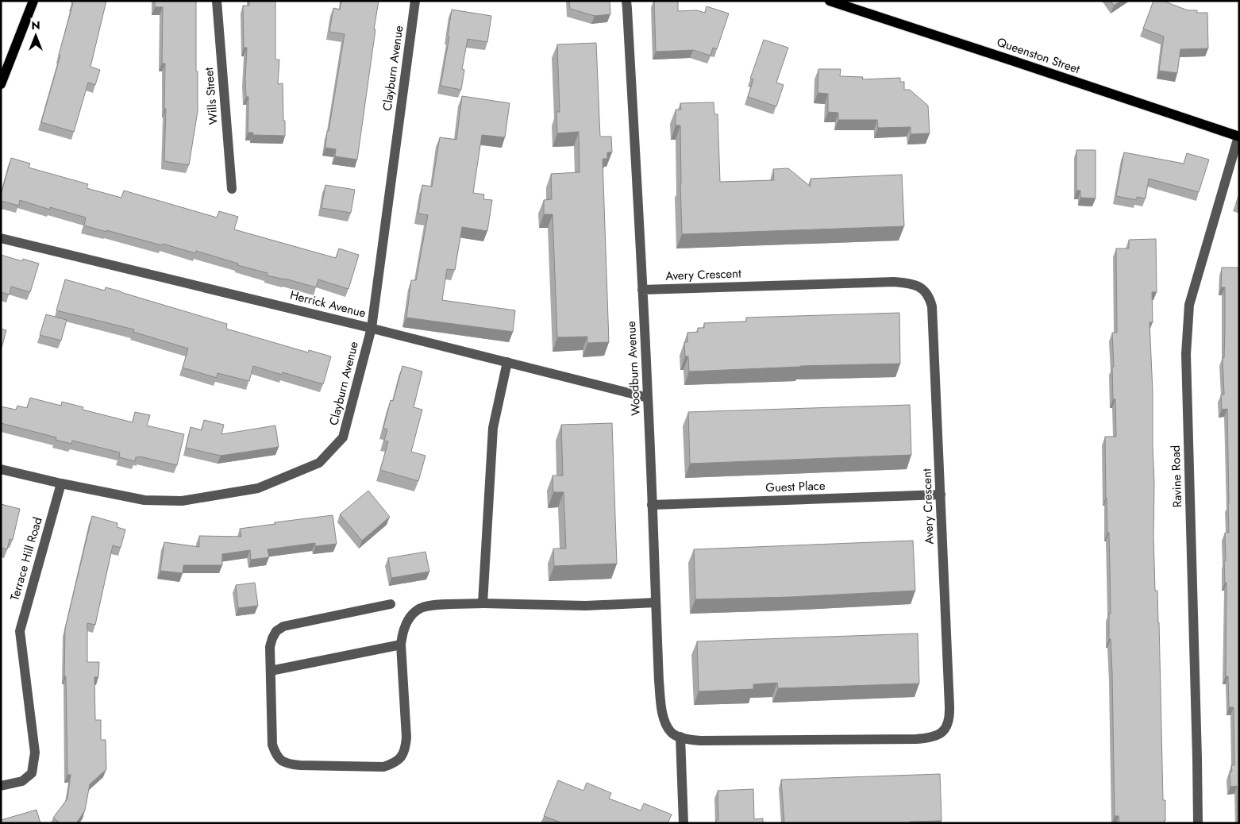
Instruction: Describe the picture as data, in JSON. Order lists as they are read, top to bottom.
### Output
{
  "streets": {
    "main road": ["Queenston Street"],
    "street": [
      "Clayburn Avenue",
      "Wills Street",
      "Avery Crescent",
      "Herrick Avenue",
      "Woodburn Avenue",
      "Ravine Road",
      "Guest Place",
      "Terrace Hill Road"
    ]
  },
  "crossings": [
    ["Queenston Street", "Ravine Road"],
    ["Clayburn Avenue", "Herrick Avenue"],
    ["Clayburn Avenue", "Terrace Hill Road"],
    ["Avery Crescent", "Woodburn Avenue"],
    ["Avery Crescent", "Guest Place"],
    ["Herrick Avenue", "Woodburn Avenue"],
    ["Woodburn Avenue", "Guest Place"]
  ],
  "north": "top"
}
